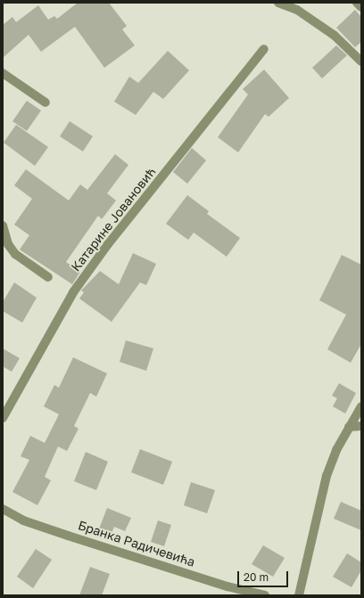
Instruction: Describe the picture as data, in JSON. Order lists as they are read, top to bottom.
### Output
{
  "streets": {
    "street": ["Катарине Јовановић", "Бранка Радичевића"]
  },
  "scale_bar": "20 m"
}
